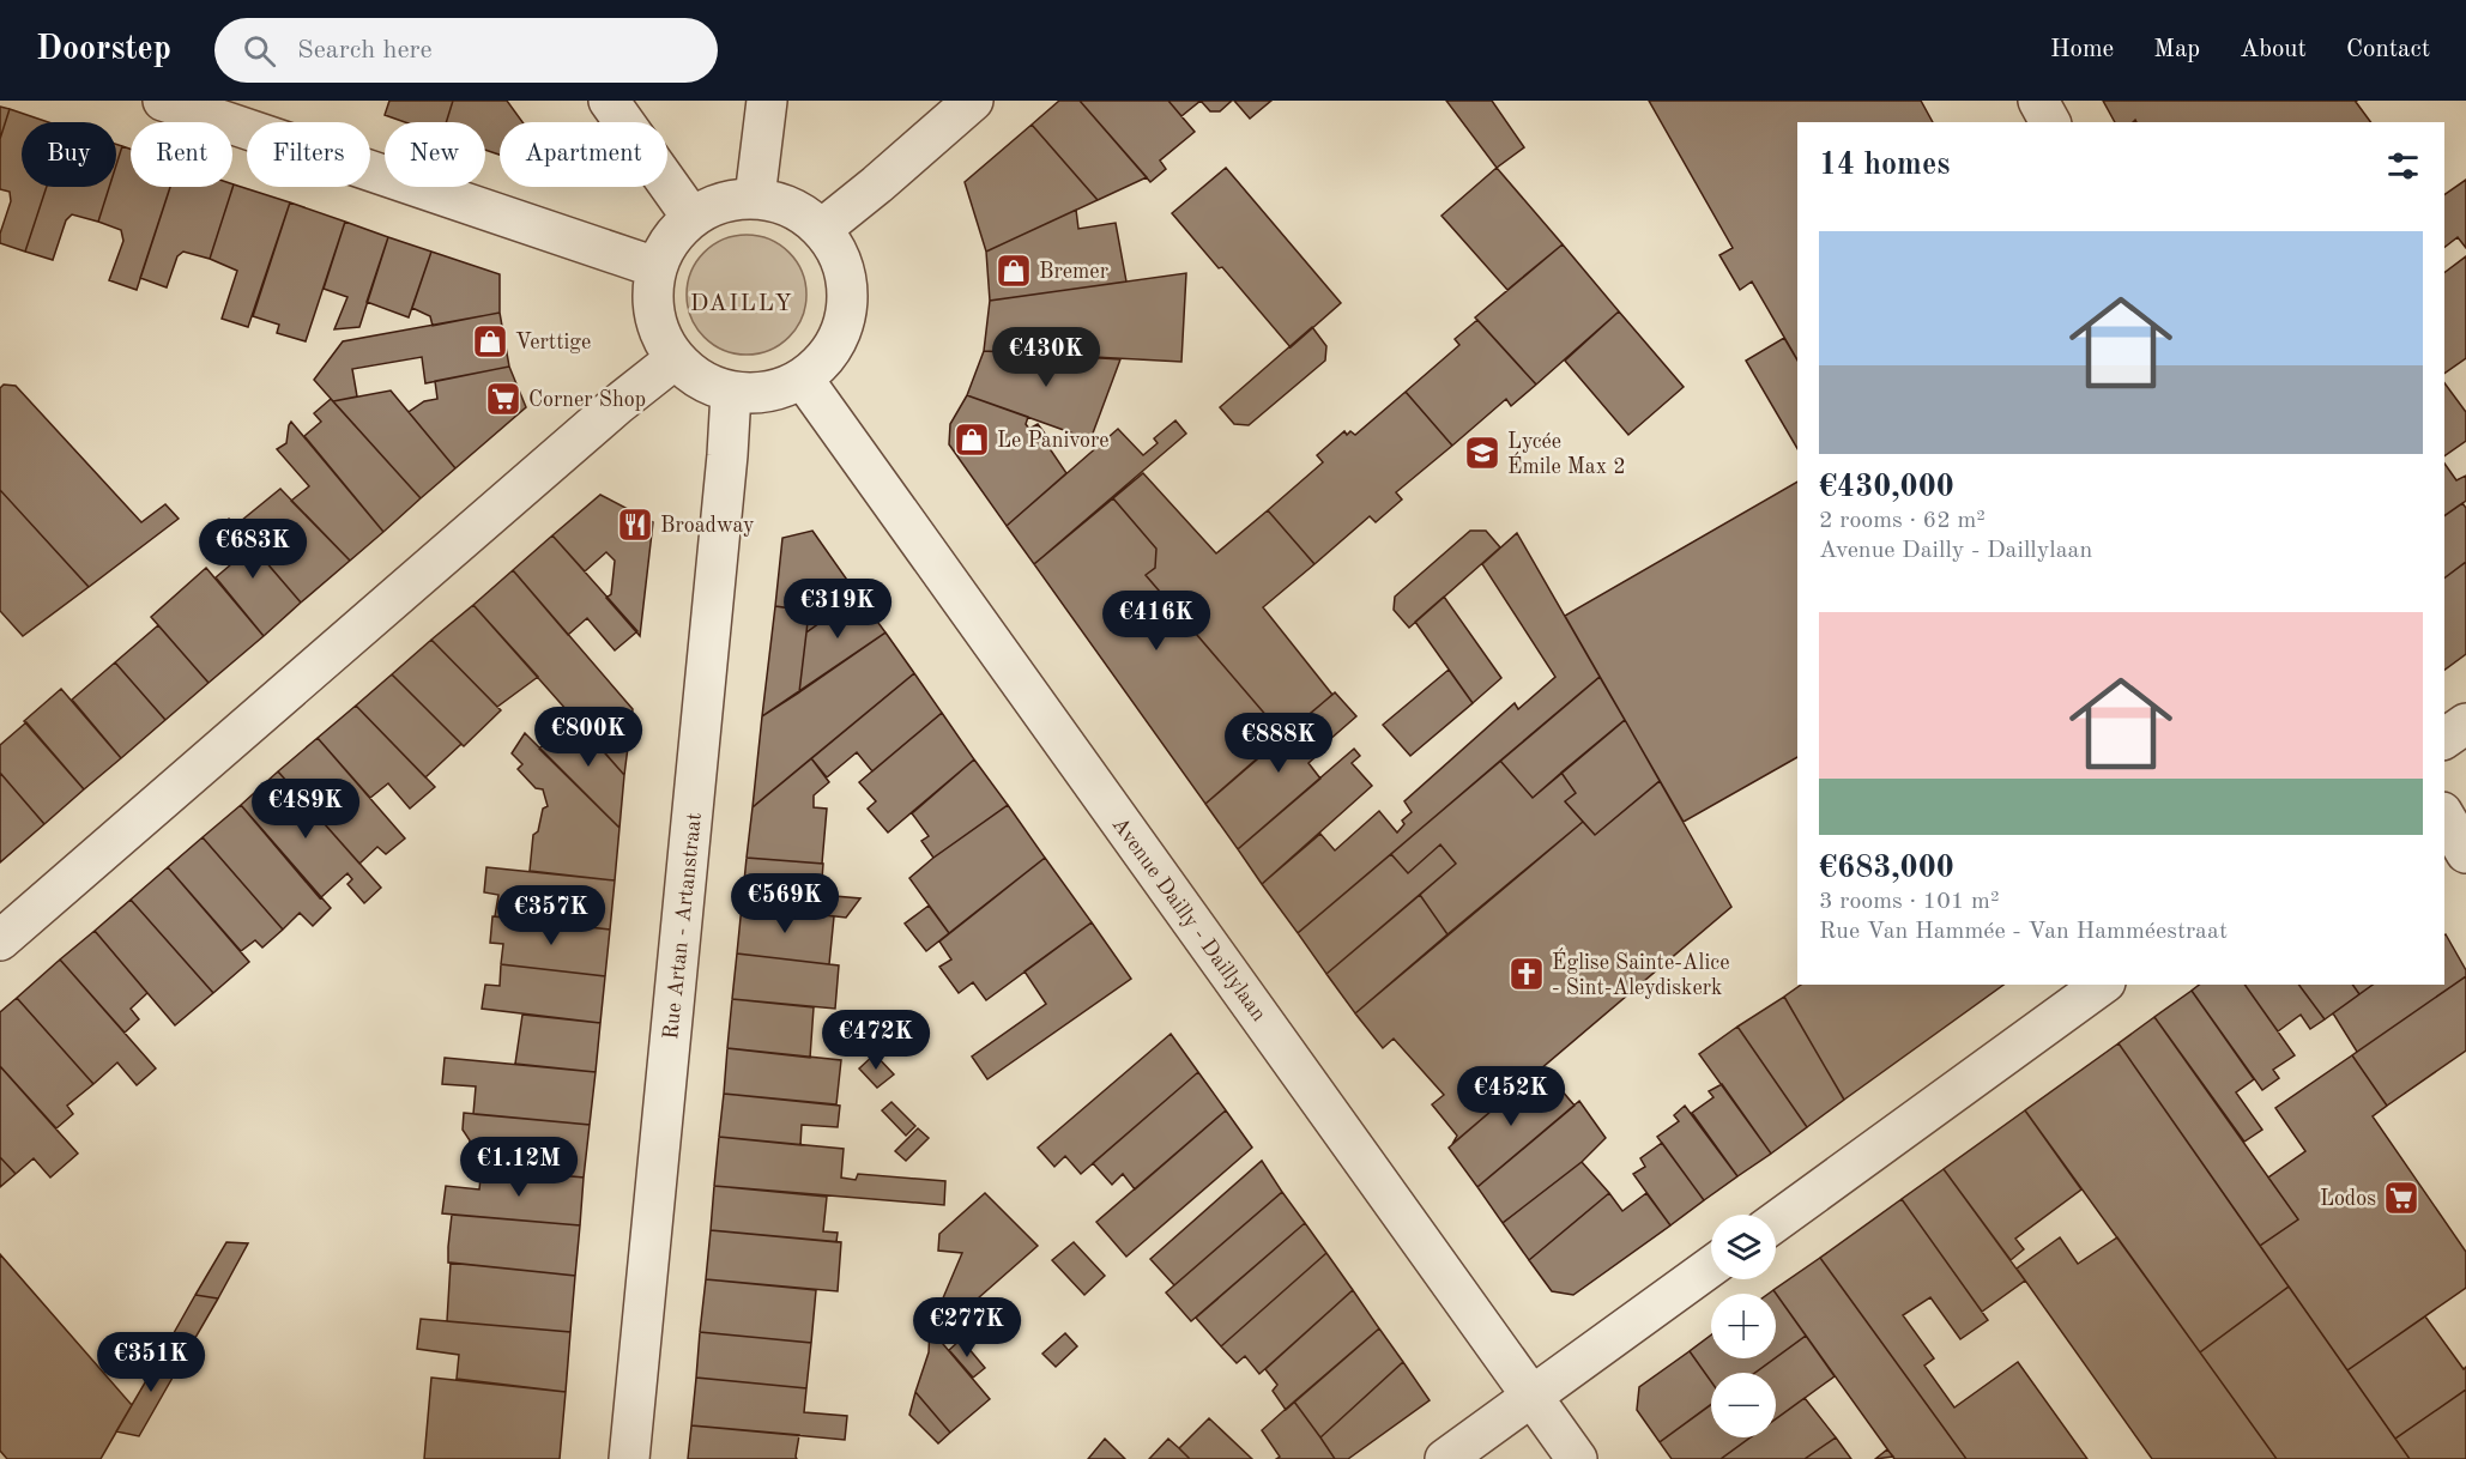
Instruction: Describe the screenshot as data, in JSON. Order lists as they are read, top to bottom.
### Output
{
  "streets": {
    "street": ["Avenue Dailly - Daillylaan", "Rue Artan - Artanstraat"]
  },
  "crossings": [
    ["Avenue Dailly - Daillylaan", "Rue Artan - Artanstraat"]
  ],
  "districts": ["DAILLY"],
  "places": {
    "shop": ["Bremer", "Verttige", "Le Panivore"],
    "supermarket": ["Corner Shop", "Lodos"],
    "school or university": ["Lycée Émile Max 2"],
    "restaurant": ["Broadway"],
    "church": ["Église Sainte-Alice - Sint-Aleydiskerk"]
  },
  "page": {
    "header": "Doorstep",
    "search": "Search here",
    "nav": [
      "Home",
      "Map",
      "About",
      "Contact"
    ],
    "chip": [
      "Buy",
      "Rent",
      "Filters",
      "New",
      "Apartment"
    ],
    "heading": "14 homes",
    "list": [
      {
        "name": "€430,000",
        "note": "2 rooms · 62 m² · Avenue Dailly - Daillylaan"
      },
      {
        "name": "€683,000",
        "note": "3 rooms · 101 m² · Rue Van Hammée - Van Hamméestraat"
      }
    ],
    "price": [
      "€430K",
      "€683K",
      "€319K",
      "€416K",
      "€800K",
      "€888K",
      "€489K",
      "€569K",
      "€357K",
      "€472K",
      "€452K",
      "€1.12M",
      "€277K",
      "€351K"
    ],
    "map_buttons": ["+", "−"]
  }
}
